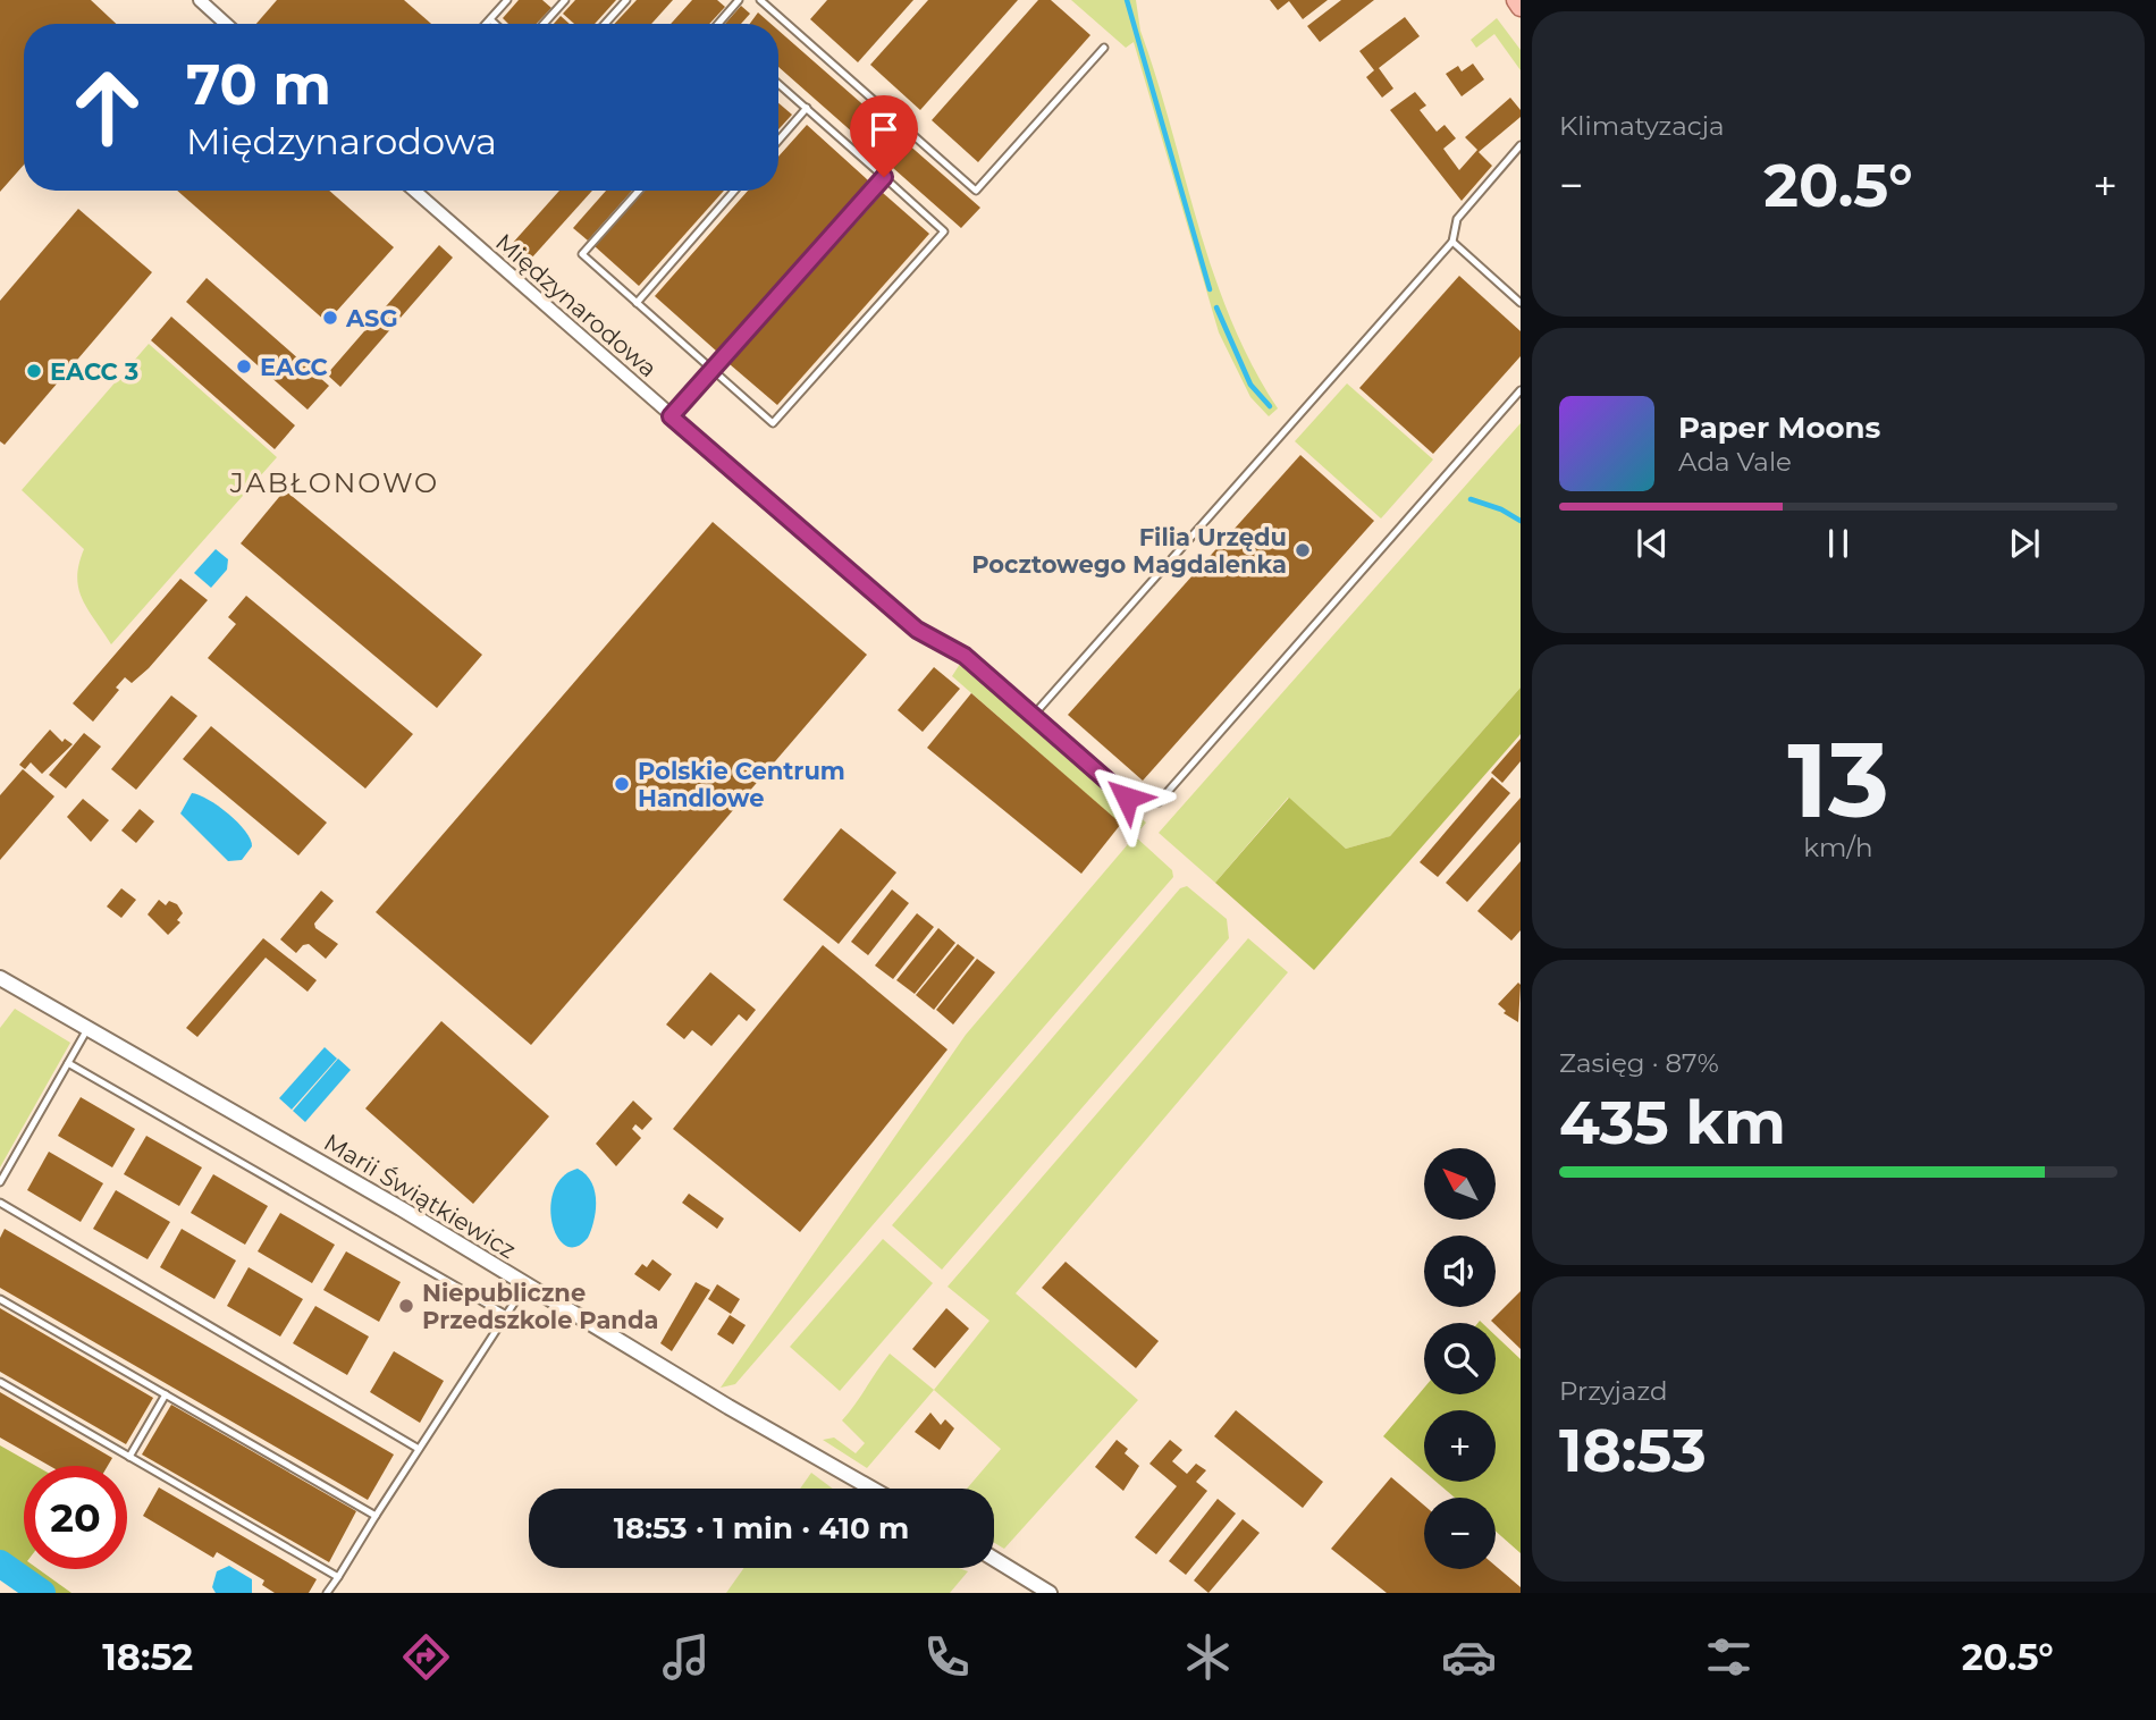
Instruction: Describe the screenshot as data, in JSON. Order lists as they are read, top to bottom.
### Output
{
  "streets": {
    "street": ["Międzynarodowa", "Marii Świątkiewicz"]
  },
  "districts": ["JABŁONOWO"],
  "places": [
    "ASG",
    "EACC",
    "EACC 3",
    "Filia Urzędu Pocztowego Magdalenka",
    "Polskie Centrum Handlowe",
    "Niepubliczne Przedszkole Panda"
  ],
  "north": "top left",
  "page": {
    "tile": [
      "Klimatyzacja",
      ["13", "km/h"],
      ["Zasięg · 87%", "435 km"],
      ["Przyjazd", "18:53"]
    ],
    "turn": ["70 m", "Międzynarodowa"],
    "heat": ["−", "20.5°", "+"],
    "song": ["Paper Moons", "Ada Vale"],
    "map_buttons": ["+", "−"],
    "limit": "20",
    "trip": "18:53 · 1 min · 410 m",
    "tabs": ["18:52", "20.5°"]
  }
}
